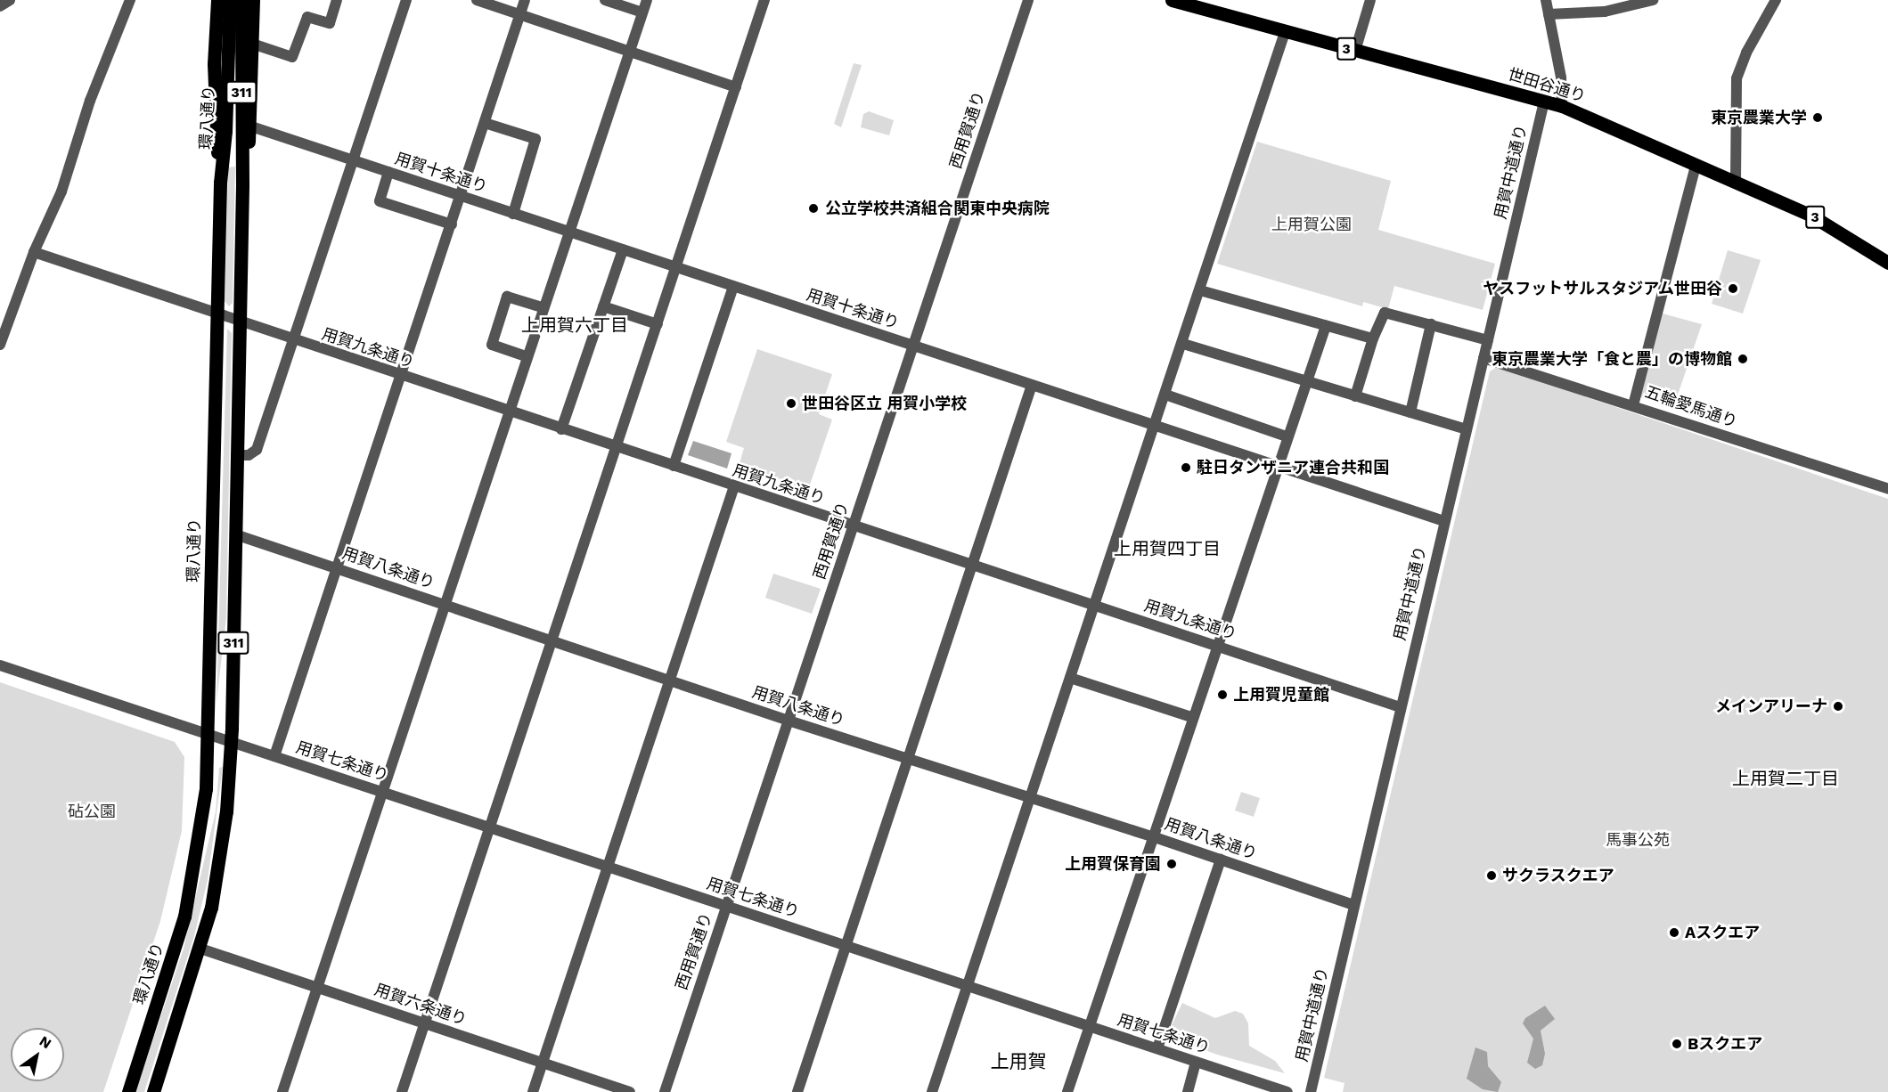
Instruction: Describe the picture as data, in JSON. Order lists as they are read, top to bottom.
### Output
{
  "streets": {
    "main road": [
      "3",
      "世田谷通り",
      "311",
      "環八通り"
    ],
    "street": [
      "西用賀通り",
      "用賀中道通り",
      "用賀十条通り",
      "用賀九条通り",
      "五輪愛馬通り",
      "用賀八条通り",
      "用賀七条通り",
      "用賀六条通り"
    ]
  },
  "crossings": [
    ["世田谷通り", "用賀中道通り"],
    ["環八通り", "用賀九条通り"],
    ["環八通り", "用賀八条通り"],
    ["環八通り", "用賀七条通り"],
    ["環八通り", "用賀六条通り"],
    ["西用賀通り", "用賀十条通り"],
    ["西用賀通り", "用賀九条通り"],
    ["西用賀通り", "用賀八条通り"],
    ["西用賀通り", "用賀七条通り"],
    ["用賀中道通り", "用賀十条通り"],
    ["用賀中道通り", "用賀九条通り"],
    ["用賀中道通り", "五輪愛馬通り"],
    ["用賀中道通り", "用賀八条通り"]
  ],
  "districts": [
    "上用賀六丁目",
    "上用賀四丁目",
    "上用賀二丁目",
    "上用賀"
  ],
  "parks": ["上用賀公園", "砧公園", "馬事公苑"],
  "places": [
    "東京農業大学",
    "公立学校共済組合関東中央病院",
    "ヤスフットサルスタジアム世田谷",
    "東京農業大学「食と農」の博物館",
    "世田谷区立 用賀小学校",
    "駐日タンザニア連合共和国",
    "上用賀児童館",
    "メインアリーナ",
    "上用賀保育園",
    "サクラスクエア",
    "Aスクエア",
    "Bスクエア"
  ],
  "north": "top right"
}
